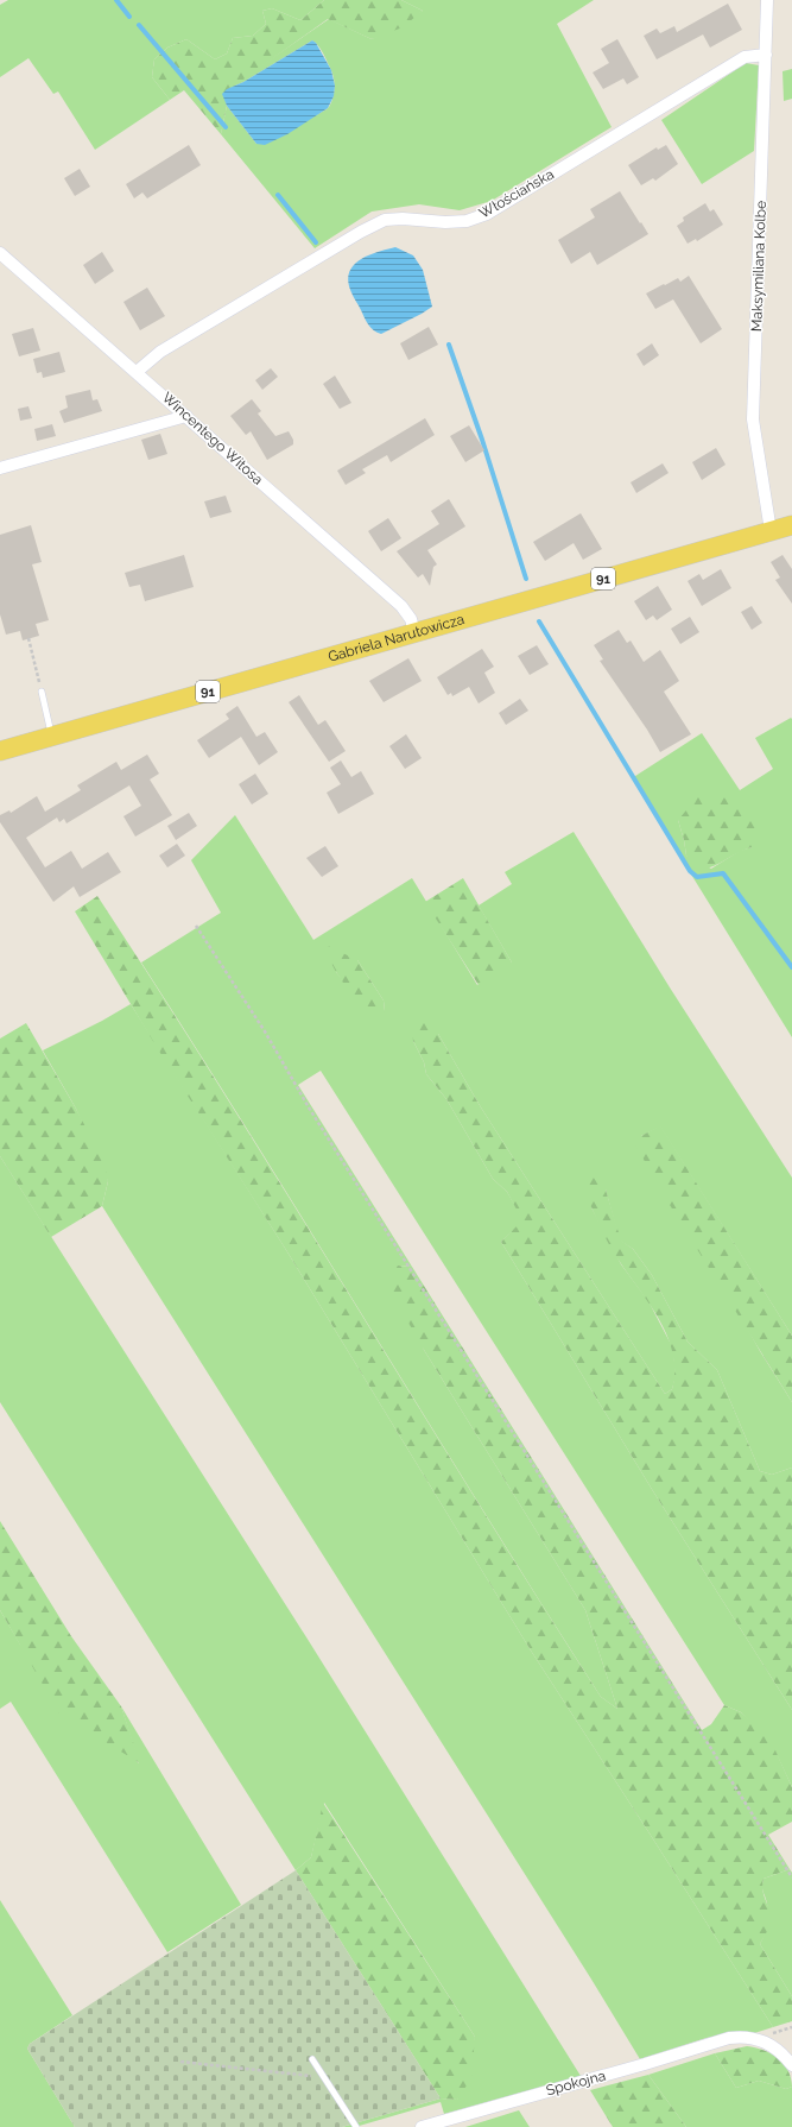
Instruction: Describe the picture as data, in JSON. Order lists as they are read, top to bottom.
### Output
{
  "streets": {
    "main road": ["91", "Gabriela Narutowicza"],
    "street": [
      "Włościańska",
      "Maksymiliana Kolbe",
      "Wincentego Witosa",
      "Spokojna"
    ]
  },
  "crossings": [
    ["Włościańska", "Maksymiliana Kolbe"],
    ["Włościańska", "Wincentego Witosa"],
    ["Maksymiliana Kolbe", "Gabriela Narutowicza"],
    ["Wincentego Witosa", "Gabriela Narutowicza"]
  ]
}
